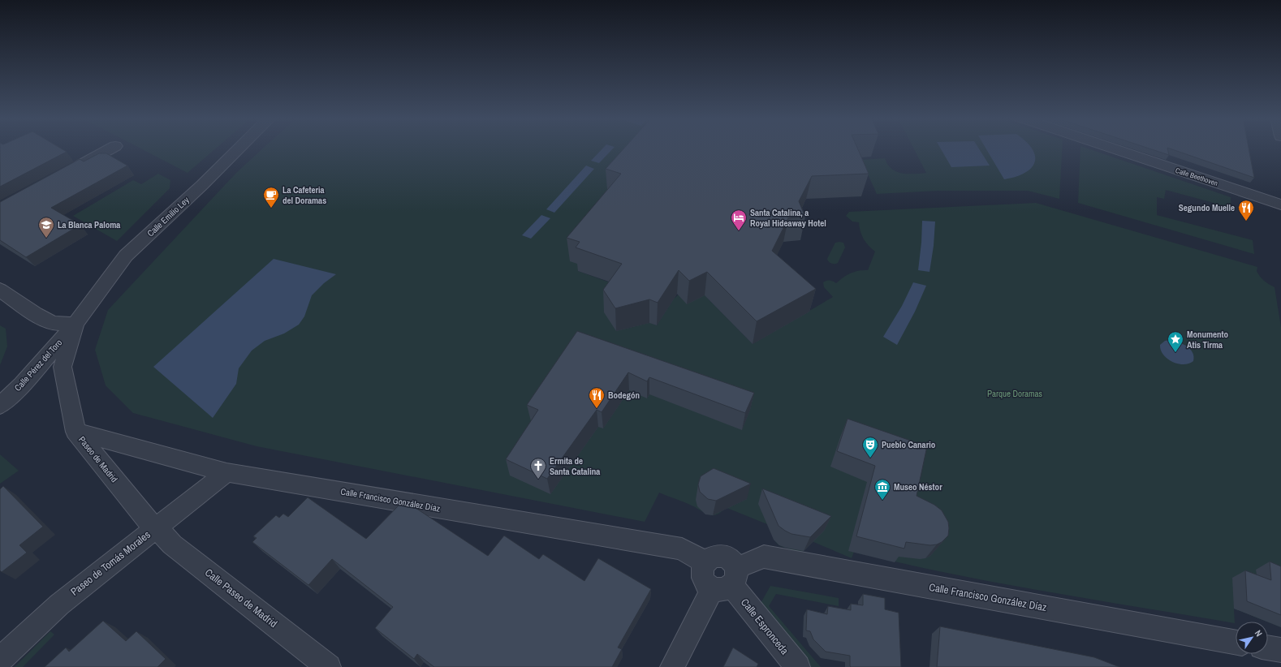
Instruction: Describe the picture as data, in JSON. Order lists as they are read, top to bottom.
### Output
{
  "streets": {
    "street": [
      "Calle Beethoven",
      "Calle Emilio Ley",
      "Calle Pérez del Toro",
      "Paseo de Madrid",
      "Calle Francisco González Díaz",
      "Paseo de Tomás Morales",
      "Calle Paseo de Madrid",
      "Calle Espronceda"
    ]
  },
  "crossings": [
    ["Calle Emilio Ley", "Calle Pérez del Toro"],
    ["Calle Emilio Ley", "Paseo de Madrid"],
    ["Calle Pérez del Toro", "Paseo de Madrid"],
    ["Paseo de Madrid", "Calle Francisco González Díaz"],
    ["Paseo de Madrid", "Paseo de Tomás Morales"],
    ["Paseo de Madrid", "Calle Paseo de Madrid"],
    ["Calle Francisco González Díaz", "Paseo de Tomás Morales"],
    ["Calle Francisco González Díaz", "Calle Espronceda"],
    ["Paseo de Tomás Morales", "Calle Paseo de Madrid"]
  ],
  "parks": ["Parque Doramas"],
  "places": {
    "cafe": ["La Cafeteria del Doramas"],
    "restaurant": ["Segundo Muelle", "Bodegón"],
    "hotel": ["Santa Catalina, a Royal Hideaway Hotel"],
    "school or university": ["La Blanca Paloma"],
    "place": ["Monumento Atis Tirma"],
    "theatre": ["Pueblo Canario"],
    "church": ["Ermita de Santa Catalina"],
    "museum": ["Museo Néstor"]
  },
  "north": "top right"
}
